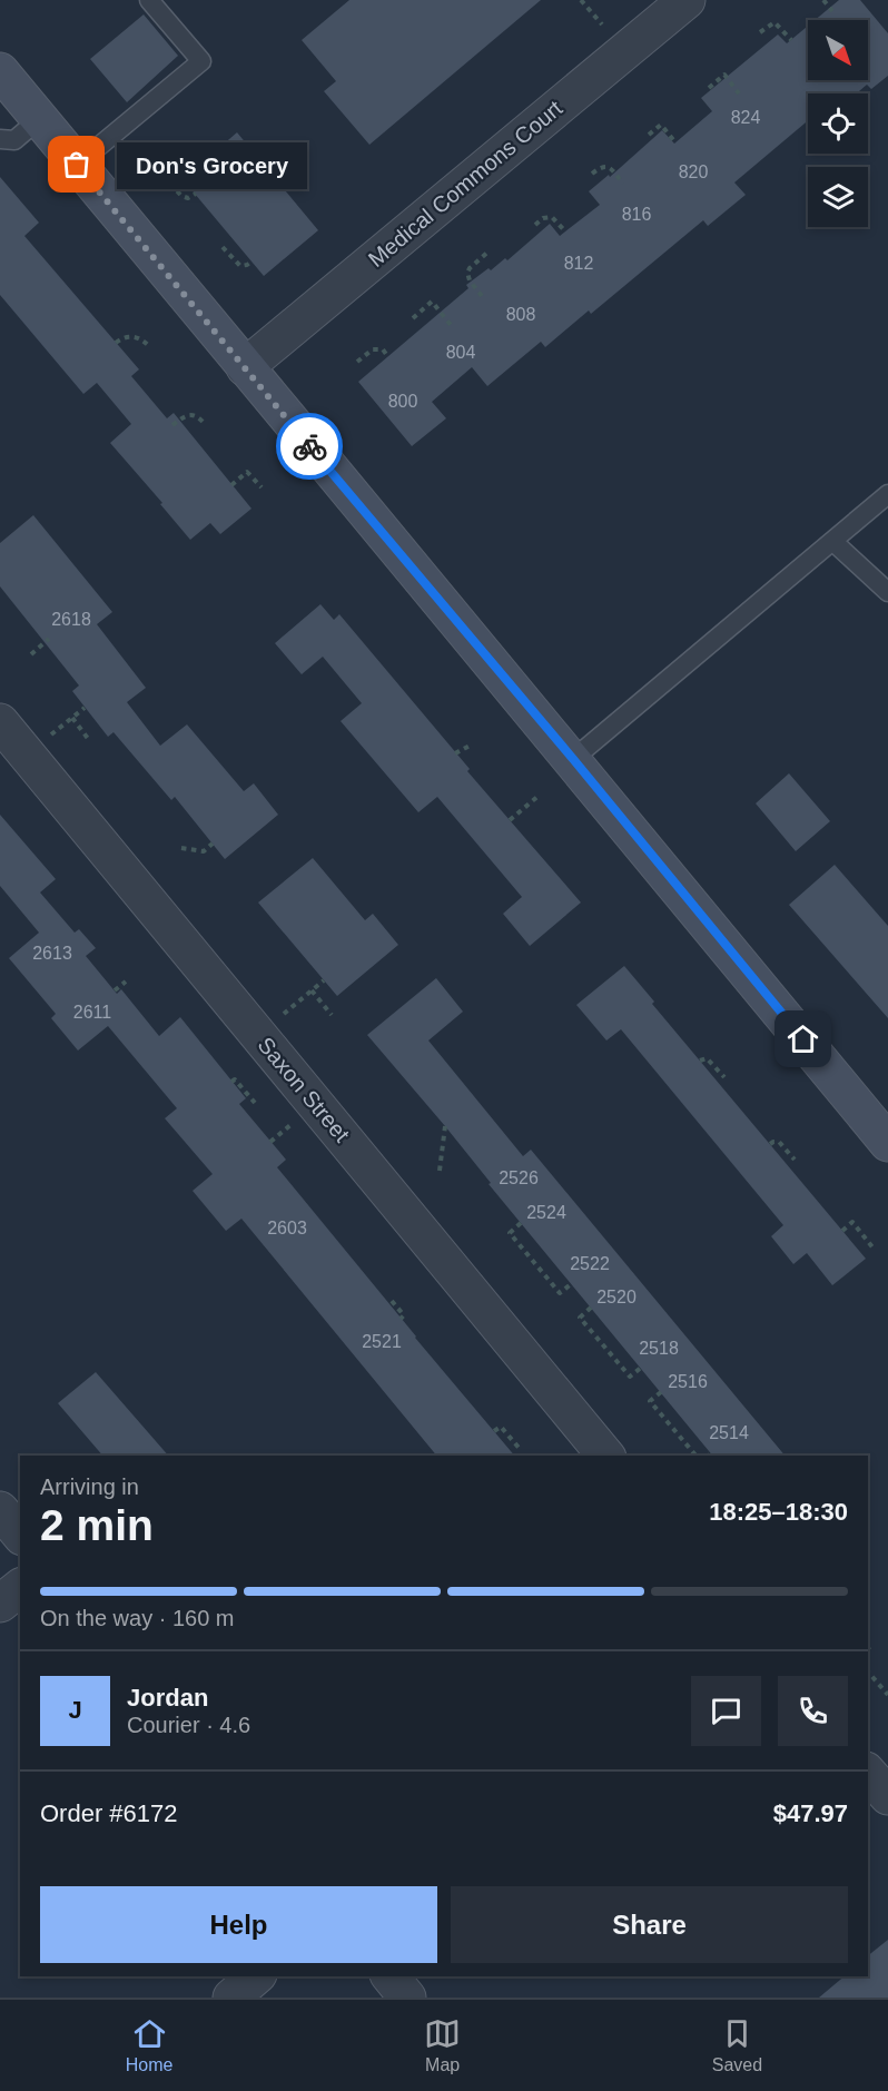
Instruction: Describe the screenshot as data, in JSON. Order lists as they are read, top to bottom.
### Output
{
  "streets": {
    "street": ["Medical Commons Court", "Saxon Street"]
  },
  "places": ["Don's Grocery"],
  "house_numbers": [
    "824",
    "820",
    "816",
    "812",
    "808",
    "804",
    "800",
    "2618",
    "2613",
    "2611",
    "2526",
    "2524",
    "2603",
    "2522",
    "2520",
    "2521",
    "2518",
    "2516",
    "2514"
  ],
  "north": "bottom right",
  "page": {
    "bubble": "Don's Grocery",
    "heading": ["2 min", "Arriving in", "18:25–18:30"],
    "panel": [
      "Jordan",
      "Courier · 4.6",
      "Order #6172",
      "$47.97"
    ],
    "bar": "On the way · 160 m",
    "round": "J",
    "buttons": ["Help", "Share"],
    "tabs": ["Home", "Map", "Saved"]
  }
}
